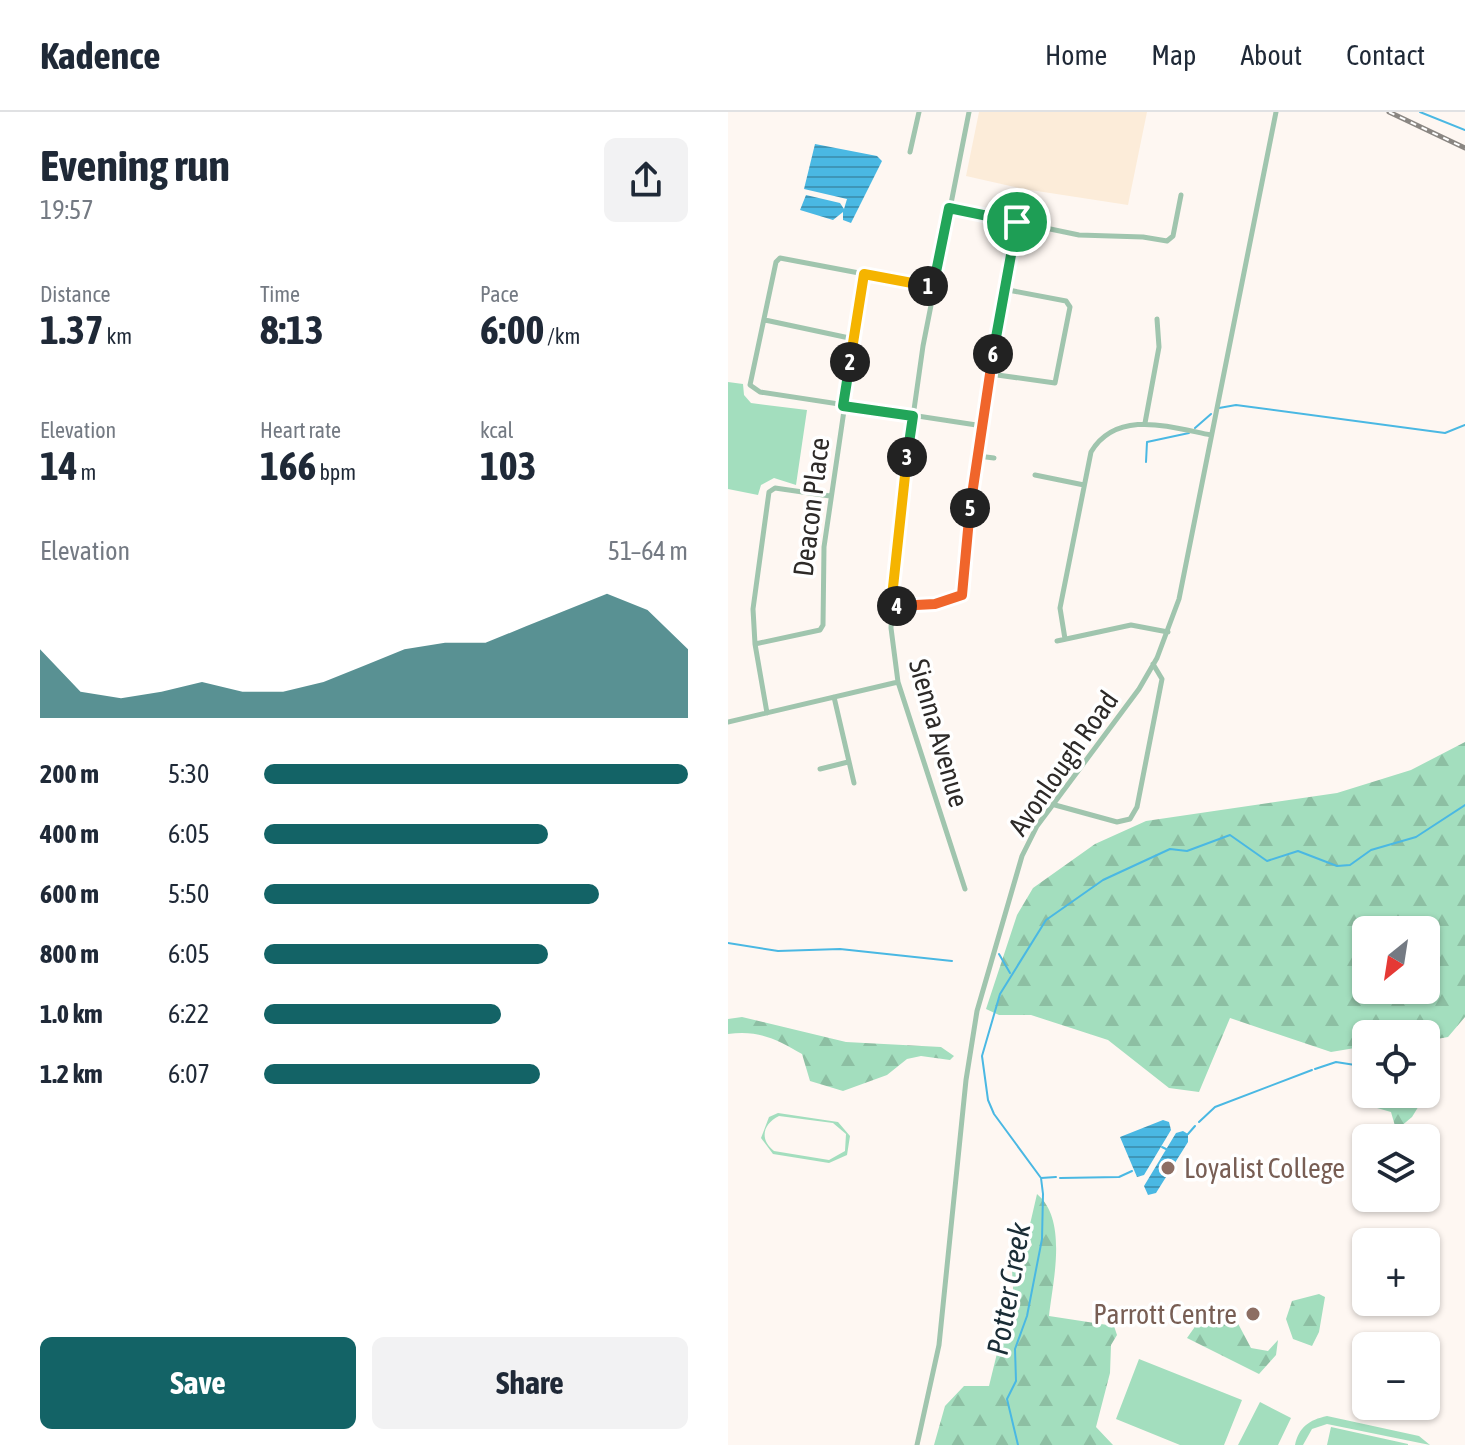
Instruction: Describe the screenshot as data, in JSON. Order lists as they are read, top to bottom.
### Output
{
  "streets": {
    "street": ["Deacon Place", "Sienna Avenue", "Avonlough Road"]
  },
  "water": ["Potter Creek"],
  "places": ["Loyalist College", "Parrott Centre"],
  "north": "bottom left",
  "page": {
    "header": "Kadence",
    "nav": [
      "Home",
      "Map",
      "About",
      "Contact"
    ],
    "heading": ["Evening run", "19:57"],
    "stats": [
      ["Distance", "1.37 km"],
      ["Time", "8:13"],
      ["Pace", "6:00 /km"],
      ["Elevation", "14 m"],
      ["Heart rate", "166 bpm"],
      ["kcal", "103"]
    ],
    "pins": [
      "1",
      "6",
      "2",
      "3",
      "5",
      "4"
    ],
    "chart": ["Elevation", "51–64 m"],
    "list": [
      {
        "name": "200 m",
        "note": "5:30"
      },
      {
        "name": "400 m",
        "note": "6:05"
      },
      {
        "name": "600 m",
        "note": "5:50"
      },
      {
        "name": "800 m",
        "note": "6:05"
      },
      {
        "name": "1.0 km",
        "note": "6:22"
      },
      {
        "name": "1.2 km",
        "note": "6:07"
      }
    ],
    "map_buttons": ["+", "−"],
    "buttons": ["Save", "Share"]
  }
}
